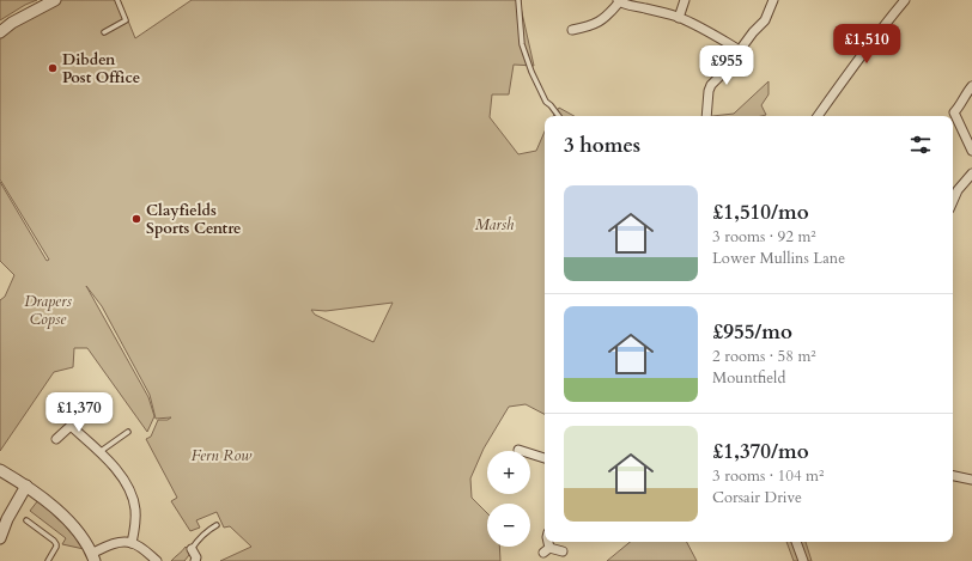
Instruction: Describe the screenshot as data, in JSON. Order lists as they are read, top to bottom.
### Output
{
  "parks": ["Marsh", "Drapers Copse", "Fern Row"],
  "places": ["Dibden Post Office", "Clayfields Sports Centre"],
  "page": {
    "price": ["£1,510", "£955", "£1,370"],
    "heading": "3 homes",
    "list": [
      {
        "name": "£1,510/mo",
        "note": "3 rooms · 92 m² · Lower Mullins Lane"
      },
      {
        "name": "£955/mo",
        "note": "2 rooms · 58 m² · Mountfield"
      },
      {
        "name": "£1,370/mo",
        "note": "3 rooms · 104 m² · Corsair Drive"
      }
    ],
    "map_buttons": ["+", "−"]
  }
}
